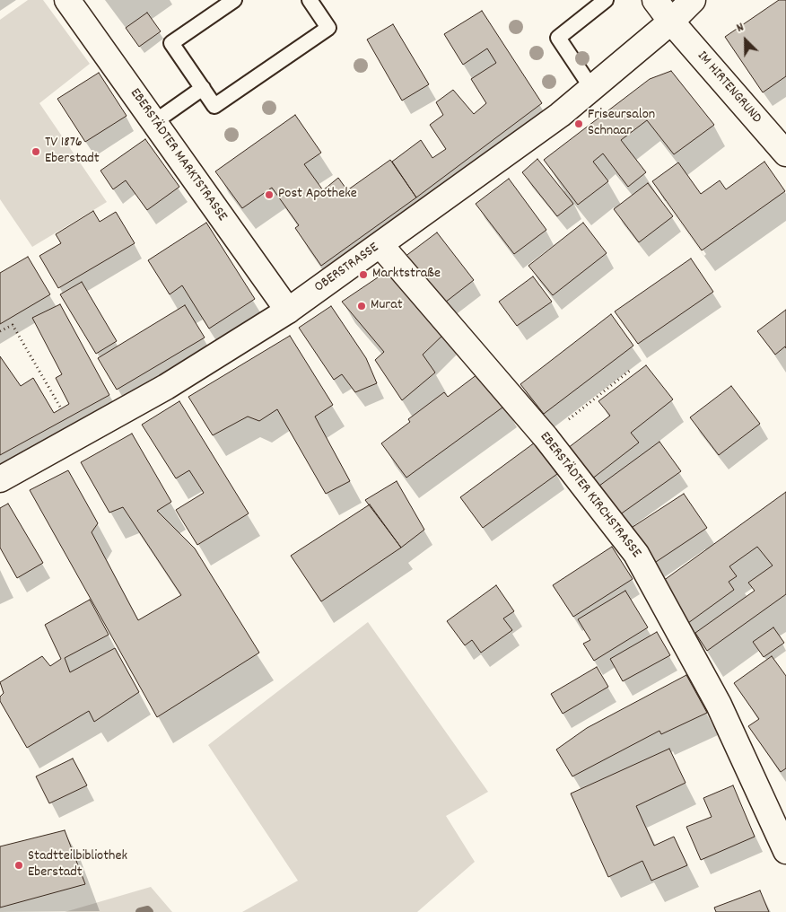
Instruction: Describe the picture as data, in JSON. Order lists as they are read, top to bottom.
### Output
{
  "streets": {
    "street": [
      "IM HIRTENGRUND",
      "EBERSTÄDTER MARKTSTRASSE",
      "OBERSTRASSE",
      "EBERSTÄDTER KIRCHSTRASSE"
    ]
  },
  "crossings": [
    ["IM HIRTENGRUND", "OBERSTRASSE"],
    ["EBERSTÄDTER MARKTSTRASSE", "OBERSTRASSE"],
    ["OBERSTRASSE", "EBERSTÄDTER KIRCHSTRASSE"]
  ],
  "places": [
    "Friseursalon Schnaar",
    "TV 1876 Eberstadt",
    "Post Apotheke",
    "Marktstraße",
    "Murat",
    "Stadtteilbibliothek Eberstadt"
  ],
  "north": "top left"
}
